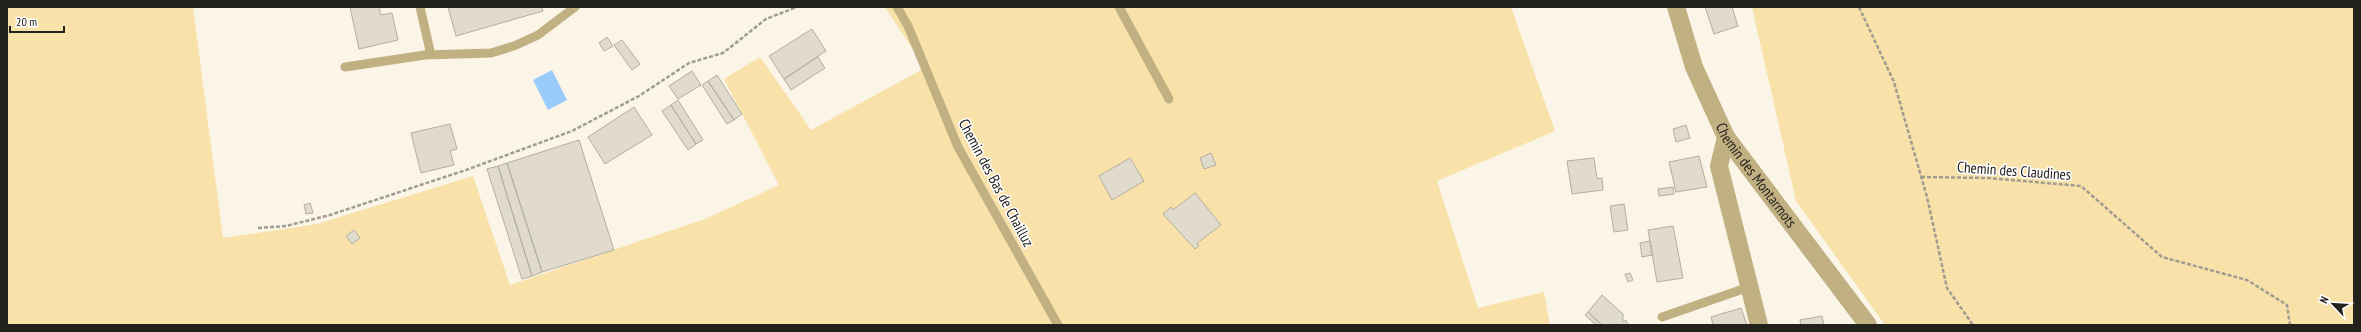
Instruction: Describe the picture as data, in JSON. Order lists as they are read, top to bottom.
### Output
{
  "streets": {
    "street": ["Chemin des Montarmots"],
    "lane": ["Chemin des Bas de Chailluz"],
    "path": ["Chemin des Claudines"]
  },
  "scale_bar": "20 m",
  "north": "top left"
}
